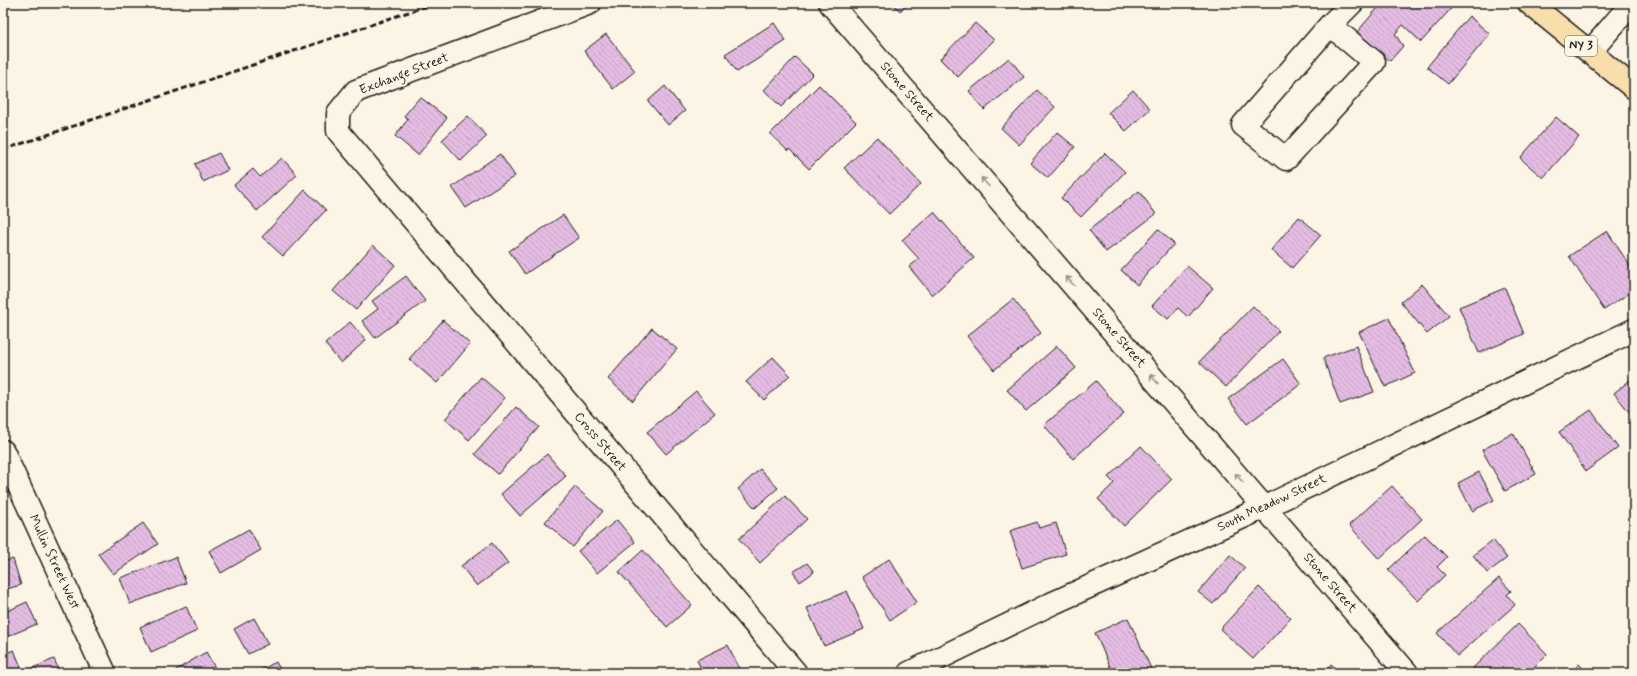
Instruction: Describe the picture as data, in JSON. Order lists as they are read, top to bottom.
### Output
{
  "streets": {
    "highway": ["NY 3"],
    "street": [
      "Exchange Street",
      "Stone Street",
      "Cross Street",
      "South Meadow Street",
      "Mullin Street West"
    ]
  },
  "crossings": [
    ["Exchange Street", "Cross Street"],
    ["Stone Street", "South Meadow Street"]
  ],
  "one_way": ["Stone Street"]
}
